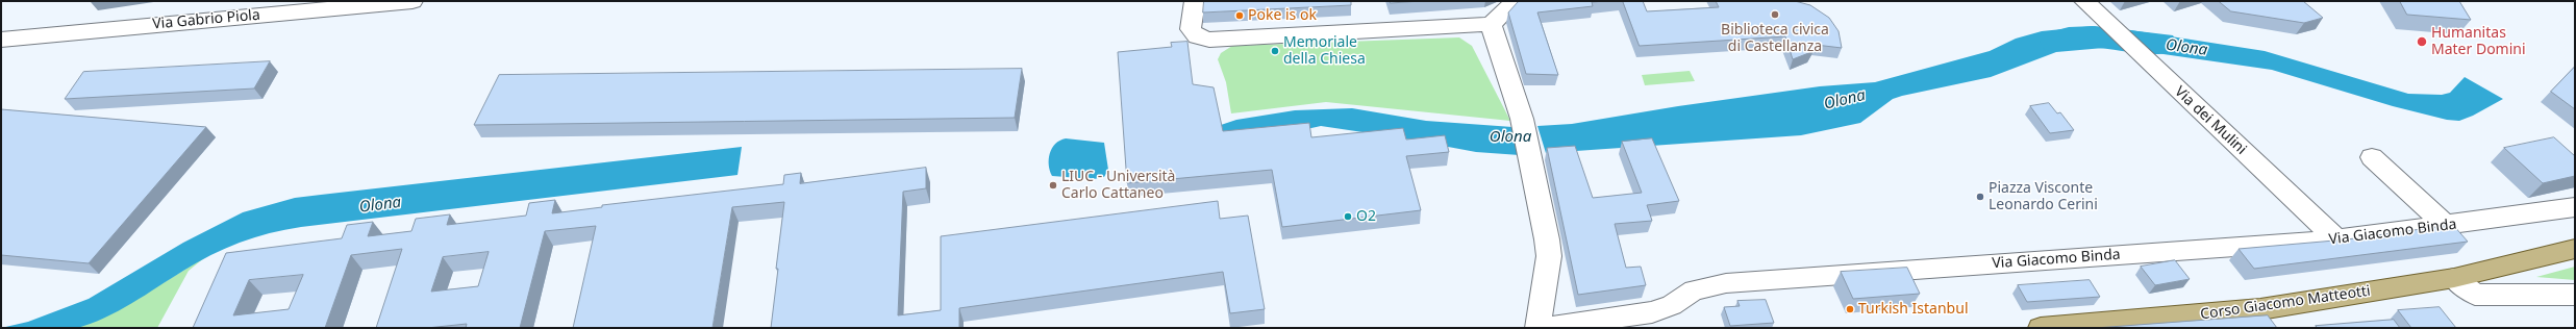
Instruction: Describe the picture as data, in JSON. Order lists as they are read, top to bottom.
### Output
{
  "streets": {
    "main road": ["Corso Giacomo Matteotti"],
    "street": ["Via Gabrio Piola", "Via dei Mulini", "Via Giacomo Binda"]
  },
  "crossings": [
    ["Via dei Mulini", "Via Giacomo Binda"]
  ],
  "water": ["Olona"],
  "places": [
    "Biblioteca civica di Castellanza",
    "Poke is ok",
    "Humanitas Mater Domini",
    "Memoriale della Chiesa",
    "LIUC - Università Carlo Cattaneo",
    "Piazza Visconte Leonardo Cerini",
    "O2",
    "Turkish Istanbul"
  ]
}
